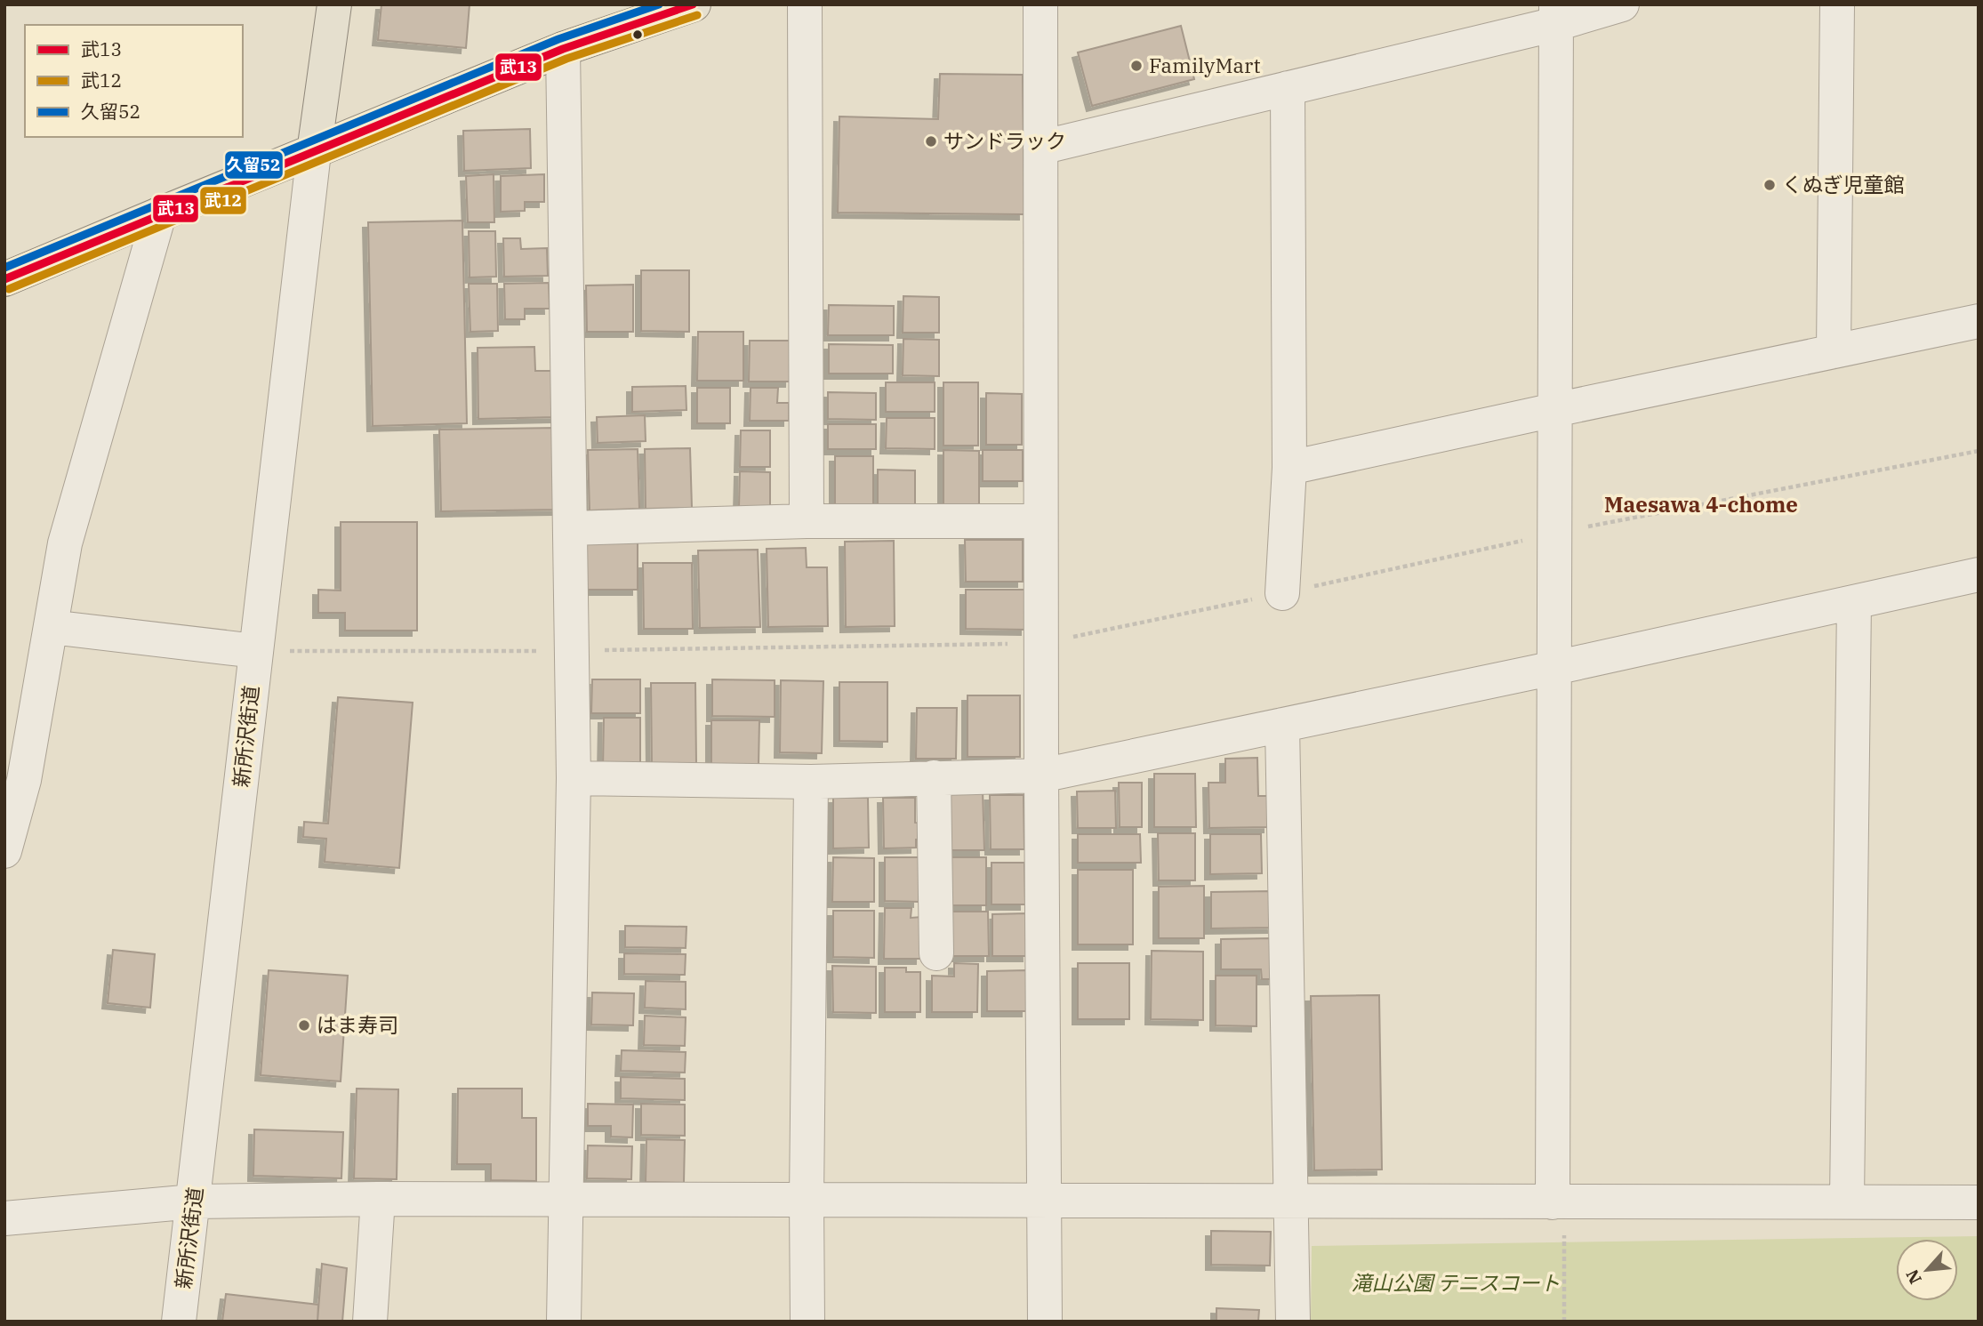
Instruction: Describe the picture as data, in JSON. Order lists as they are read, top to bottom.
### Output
{
  "streets": {
    "street": ["新所沢街道"]
  },
  "districts": ["Maesawa 4-chome"],
  "parks": ["滝山公園 テニスコート"],
  "places": [
    "FamilyMart",
    "サンドラック",
    "くぬぎ児童館",
    "はま寿司"
  ],
  "lines": ["transit line 武13", "transit line 久留52", "transit line 武12"],
  "legend": ["武13", "武12", "久留52"],
  "north": "bottom left"
}
